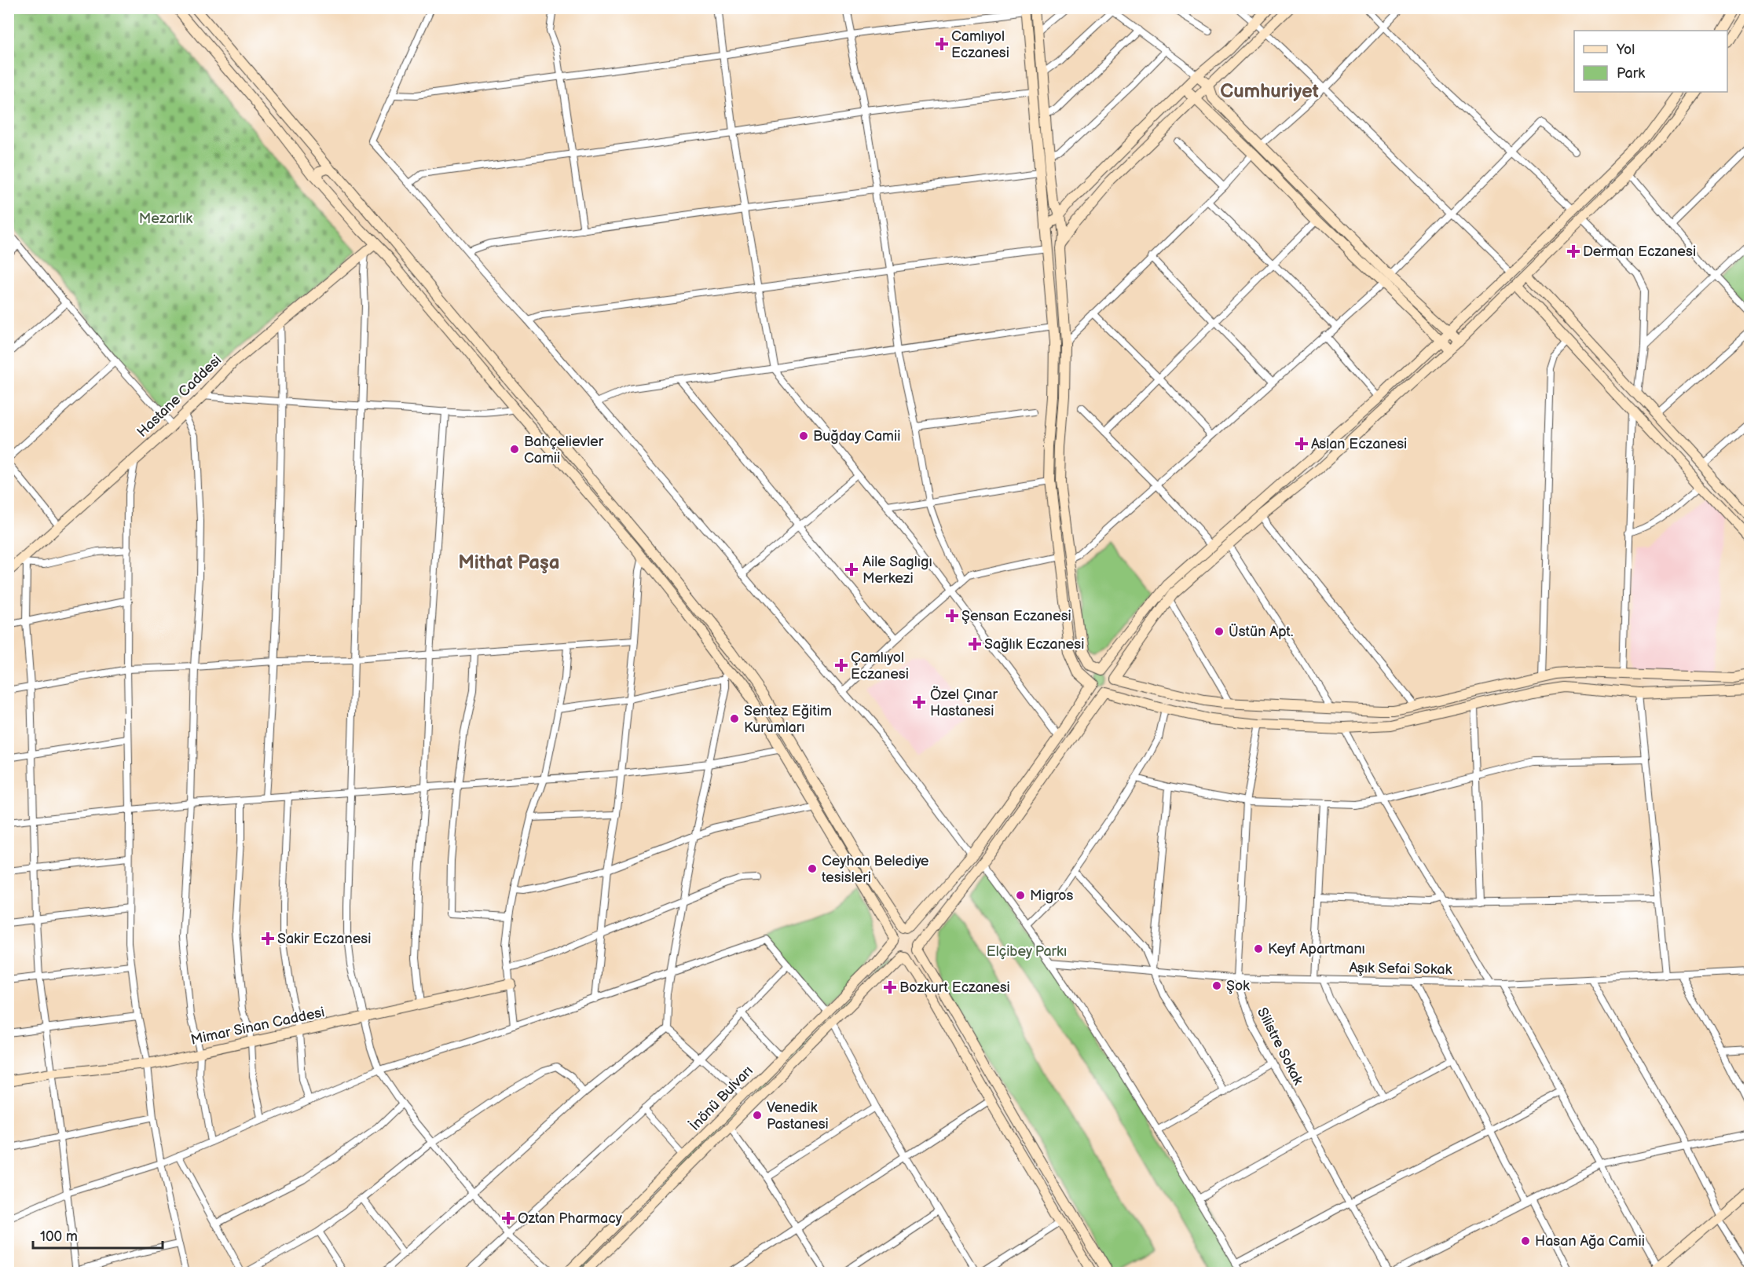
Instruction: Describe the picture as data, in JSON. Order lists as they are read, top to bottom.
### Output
{
  "streets": {
    "street": [
      "Hastane Caddesi",
      "Aşık Sefai Sokak",
      "Mimar Sinan Caddesi",
      "Silistre Sokak",
      "İnönü Bulvarı"
    ]
  },
  "crossings": [
    ["Aşık Sefai Sokak", "Silistre Sokak"]
  ],
  "districts": ["Cumhuriyet", "Mithat Paşa"],
  "parks": ["Mezarlık", "Elçibey Parkı"],
  "places": {
    "health": [
      "Camlıyol Eczanesi",
      "Derman Eczanesi",
      "Aslan Eczanesi",
      "Aile Saglıgı Merkezi",
      "Şensan Eczanesi",
      "Sağlık Eczanesi",
      "Çamlıyol Eczanesi",
      "Özel Çınar Hastanesi",
      "Sakir Eczanesi",
      "Bozkurt Eczanesi",
      "Oztan Pharmacy"
    ],
    "other": [
      "Buğday Camii",
      "Bahçelievler Camii",
      "Üstün Apt.",
      "Sentez Eğitim Kurumları",
      "Ceyhan Belediye tesisleri",
      "Migros",
      "Keyf Apartmanı",
      "Şok",
      "Venedik Pastanesi",
      "Hasan Ağa Camii"
    ]
  },
  "legend": ["Yol", "Park"],
  "scale_bar": "100 m"
}
